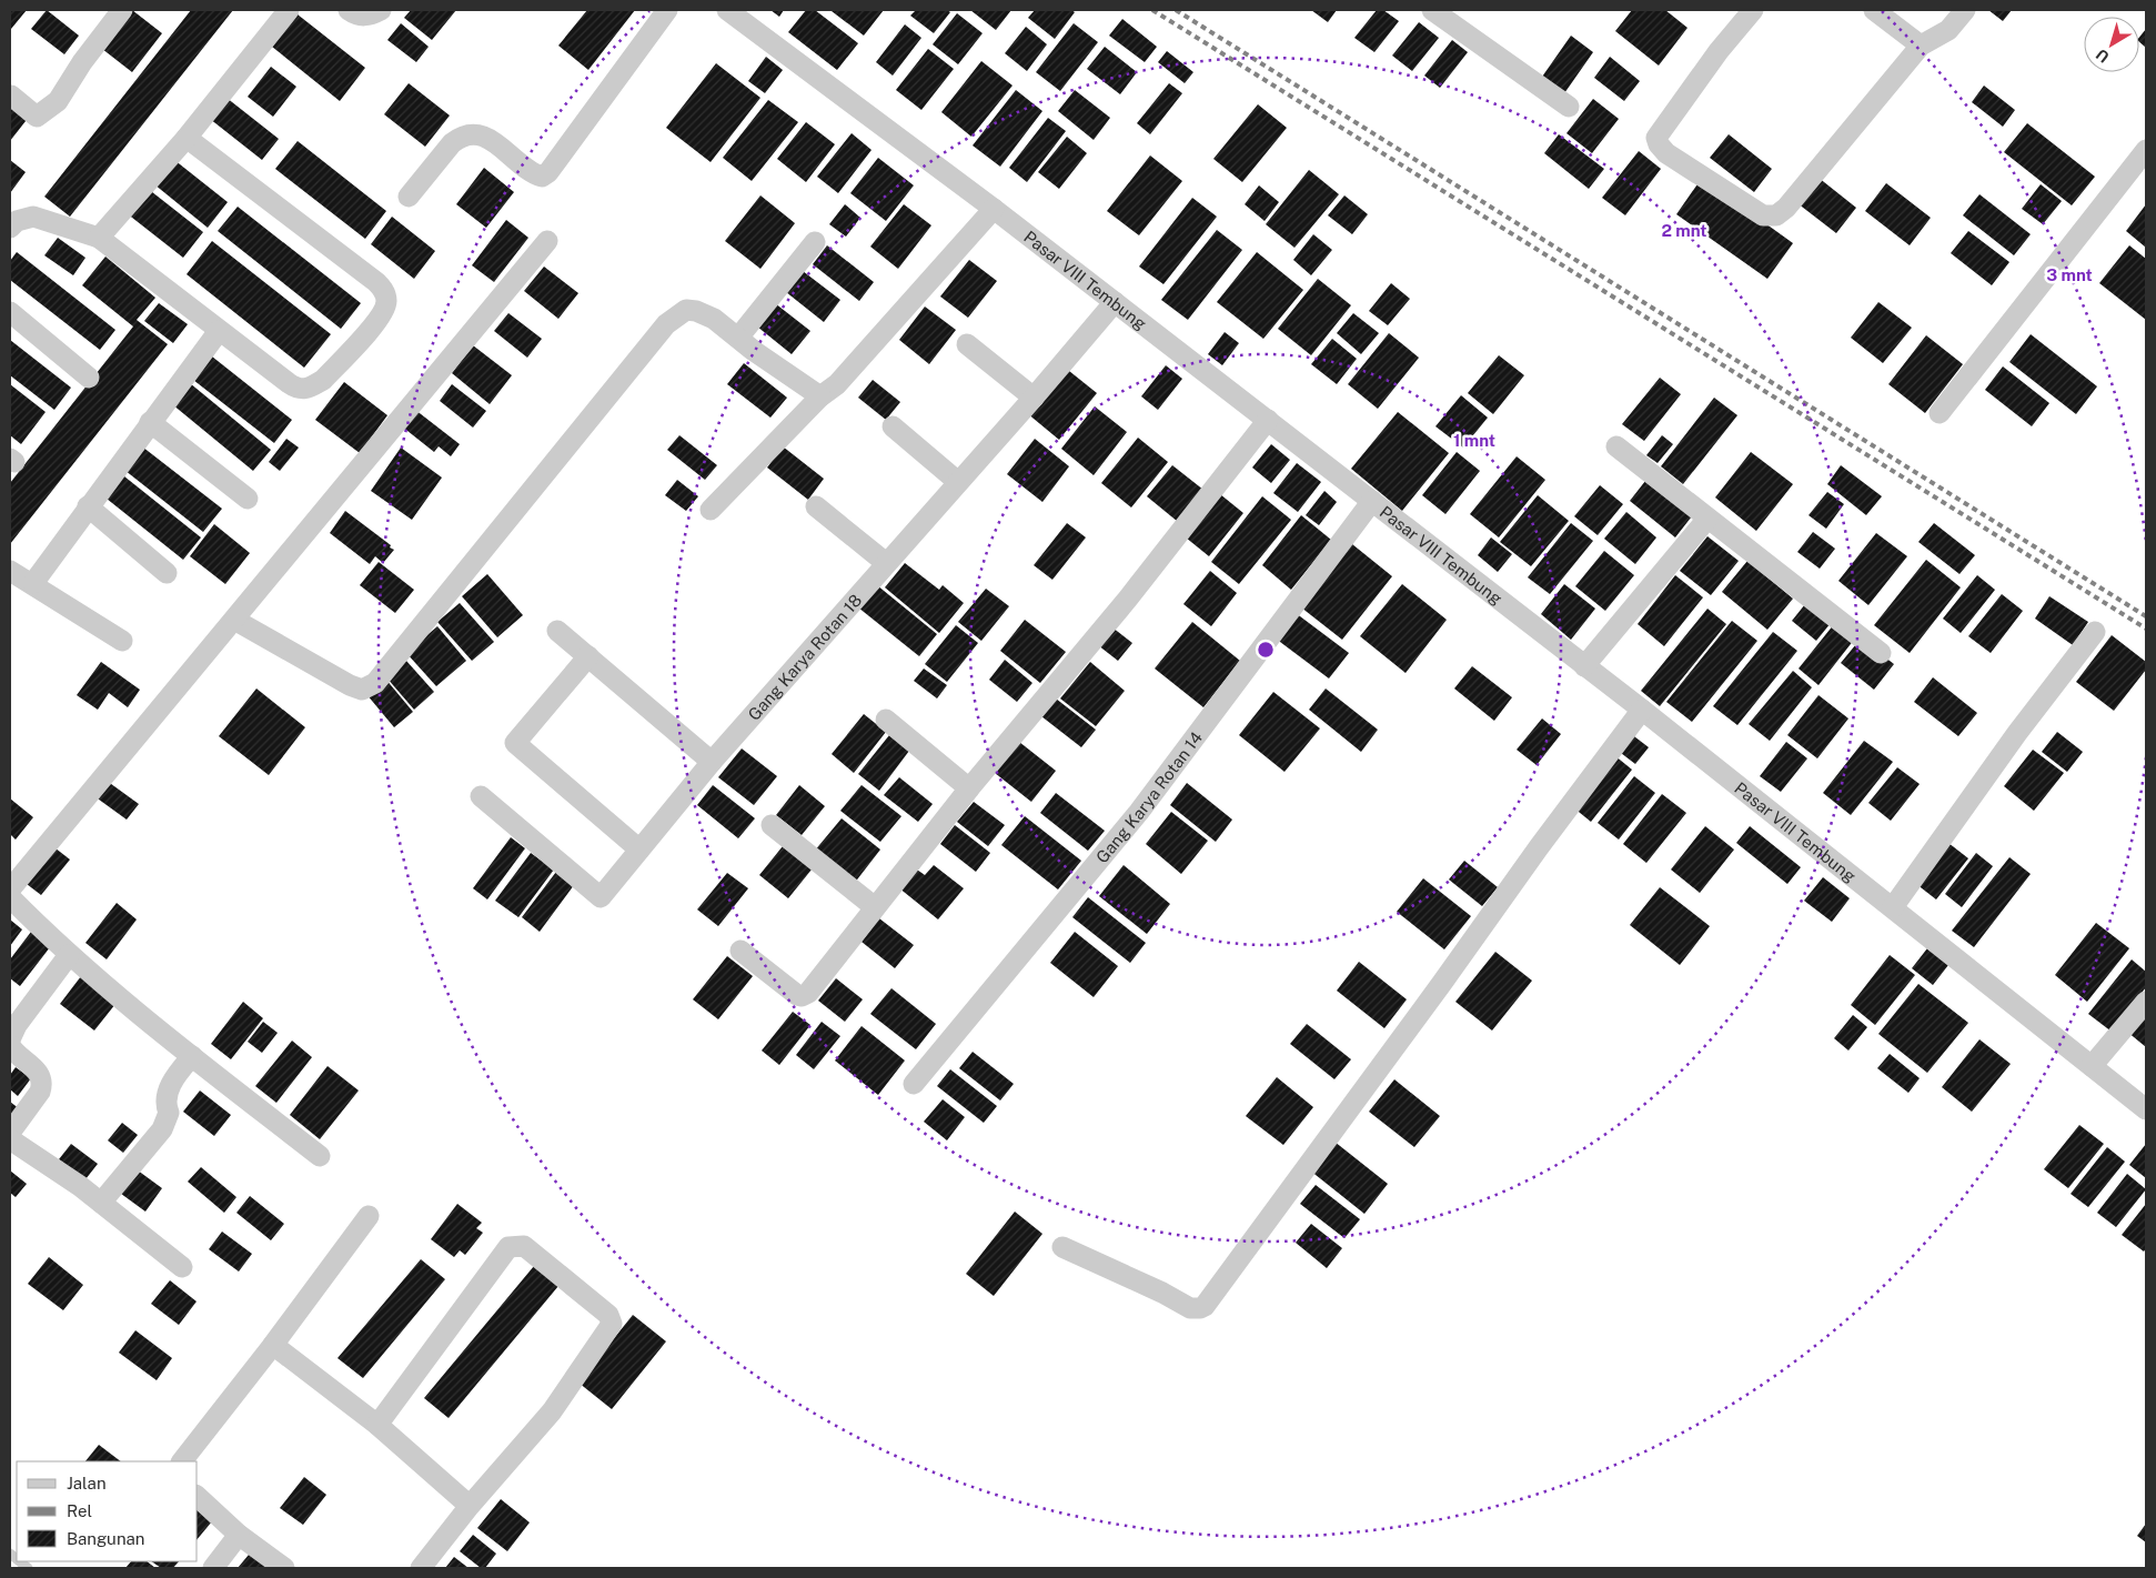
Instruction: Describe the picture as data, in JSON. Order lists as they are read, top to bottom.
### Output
{
  "streets": {
    "street": ["Pasar VIII Tembung", "Gang Karya Rotan 18", "Gang Karya Rotan 14"]
  },
  "crossings": [
    ["Pasar VIII Tembung", "Gang Karya Rotan 18"],
    ["Pasar VIII Tembung", "Gang Karya Rotan 14"]
  ],
  "legend": ["Jalan", "Rel", "Bangunan"],
  "north": "bottom left",
  "rings": ["2 mnt", "3 mnt", "1 mnt"]
}
